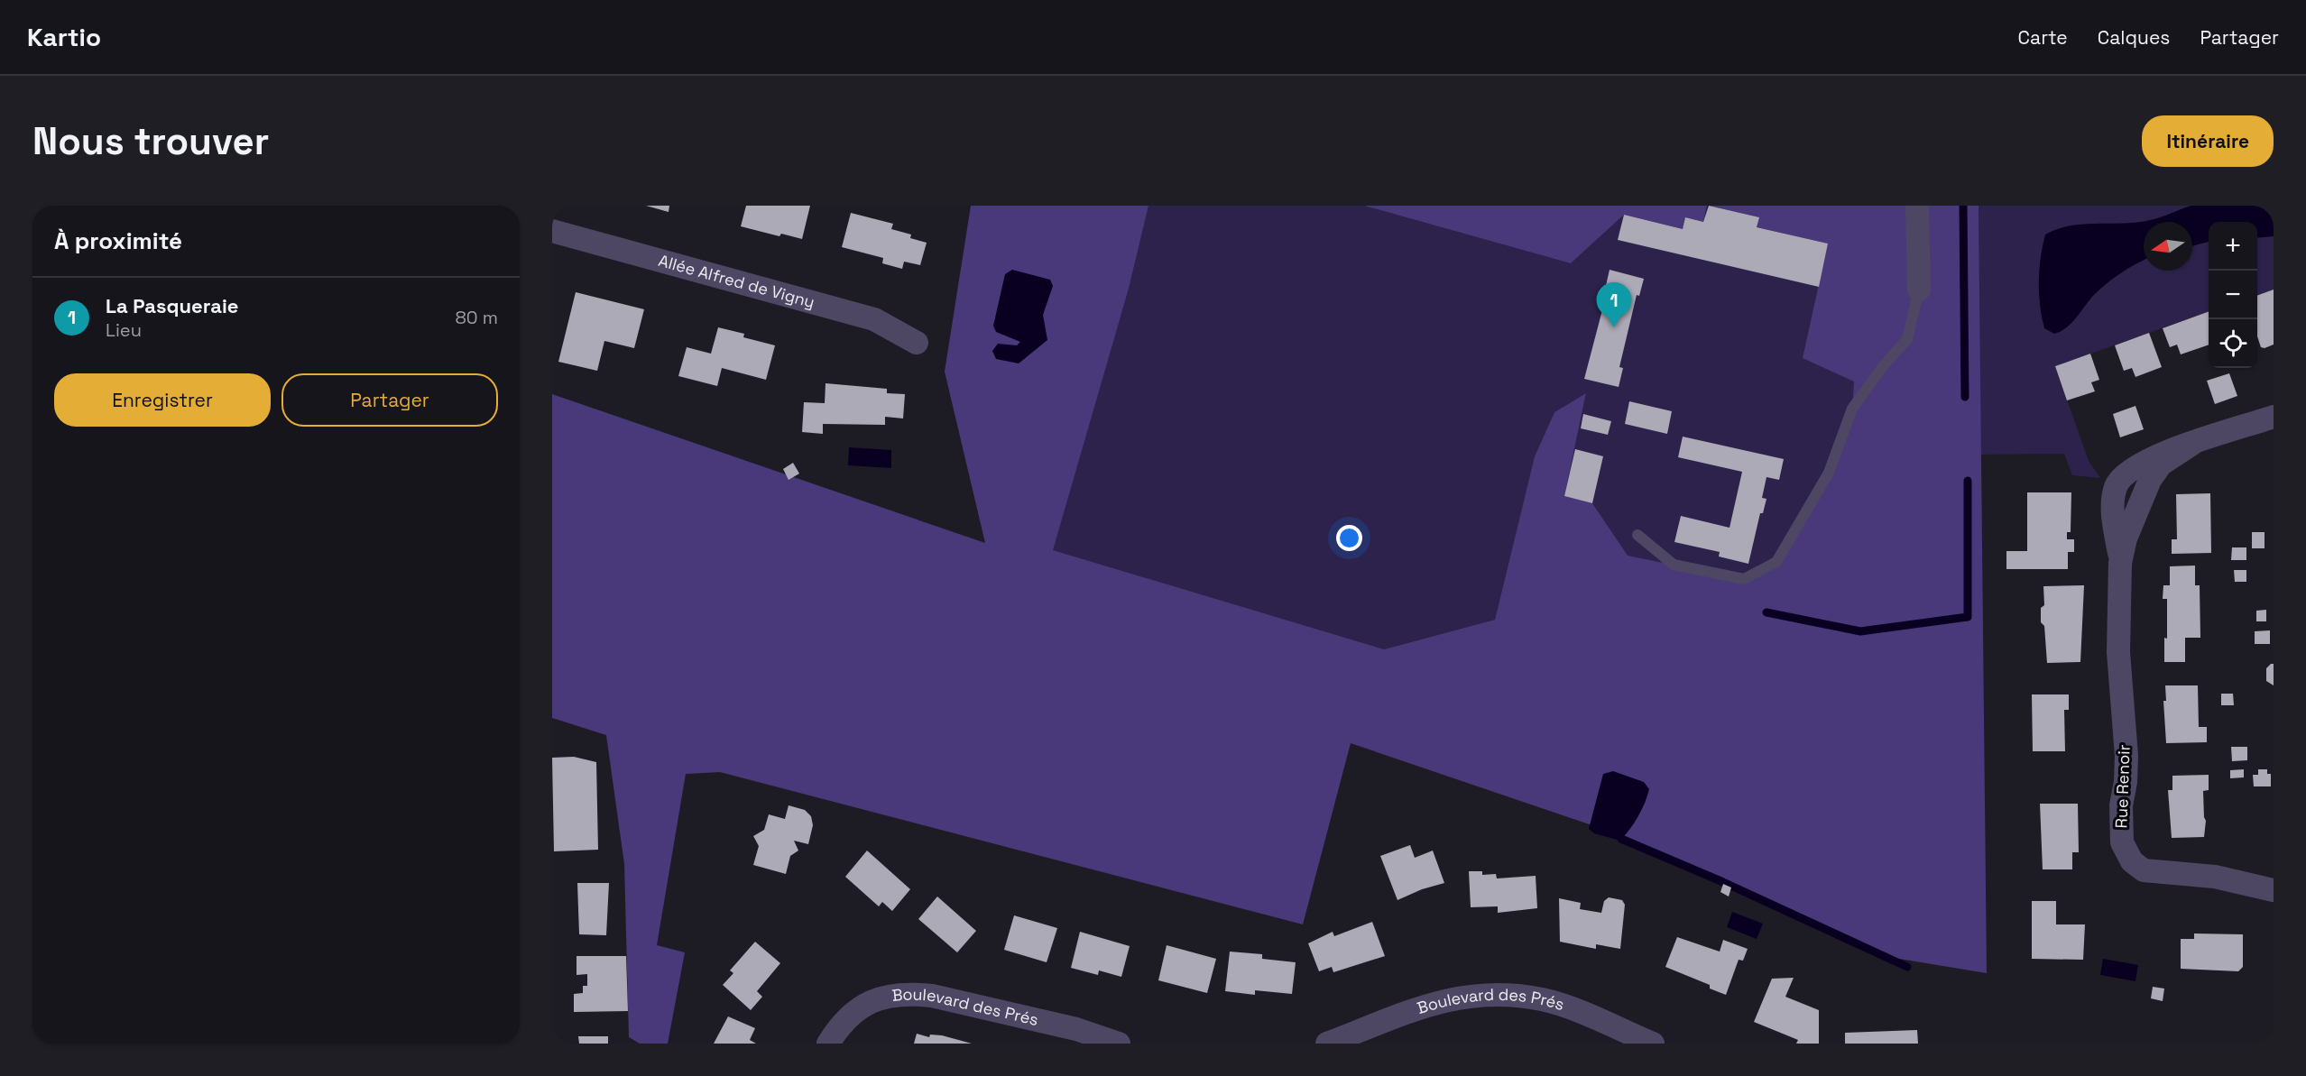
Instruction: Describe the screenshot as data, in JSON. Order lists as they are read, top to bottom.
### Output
{
  "streets": {
    "street": ["Allée Alfred de Vigny", "Rue Renoir", "Boulevard des Prés"]
  },
  "north": "left",
  "page": {
    "header": "Kartio",
    "nav": ["Carte", "Calques", "Partager"],
    "buttons": [
      "Itinéraire",
      ["Enregistrer", "Partager"]
    ],
    "title": "Nous trouver",
    "heading": "À proximité",
    "map_buttons": ["+", "−"],
    "list": [
      {
        "mark": "1",
        "name": "La Pasqueraie",
        "note": "Lieu",
        "value": "80 m"
      }
    ],
    "pins": "1"
  }
}
